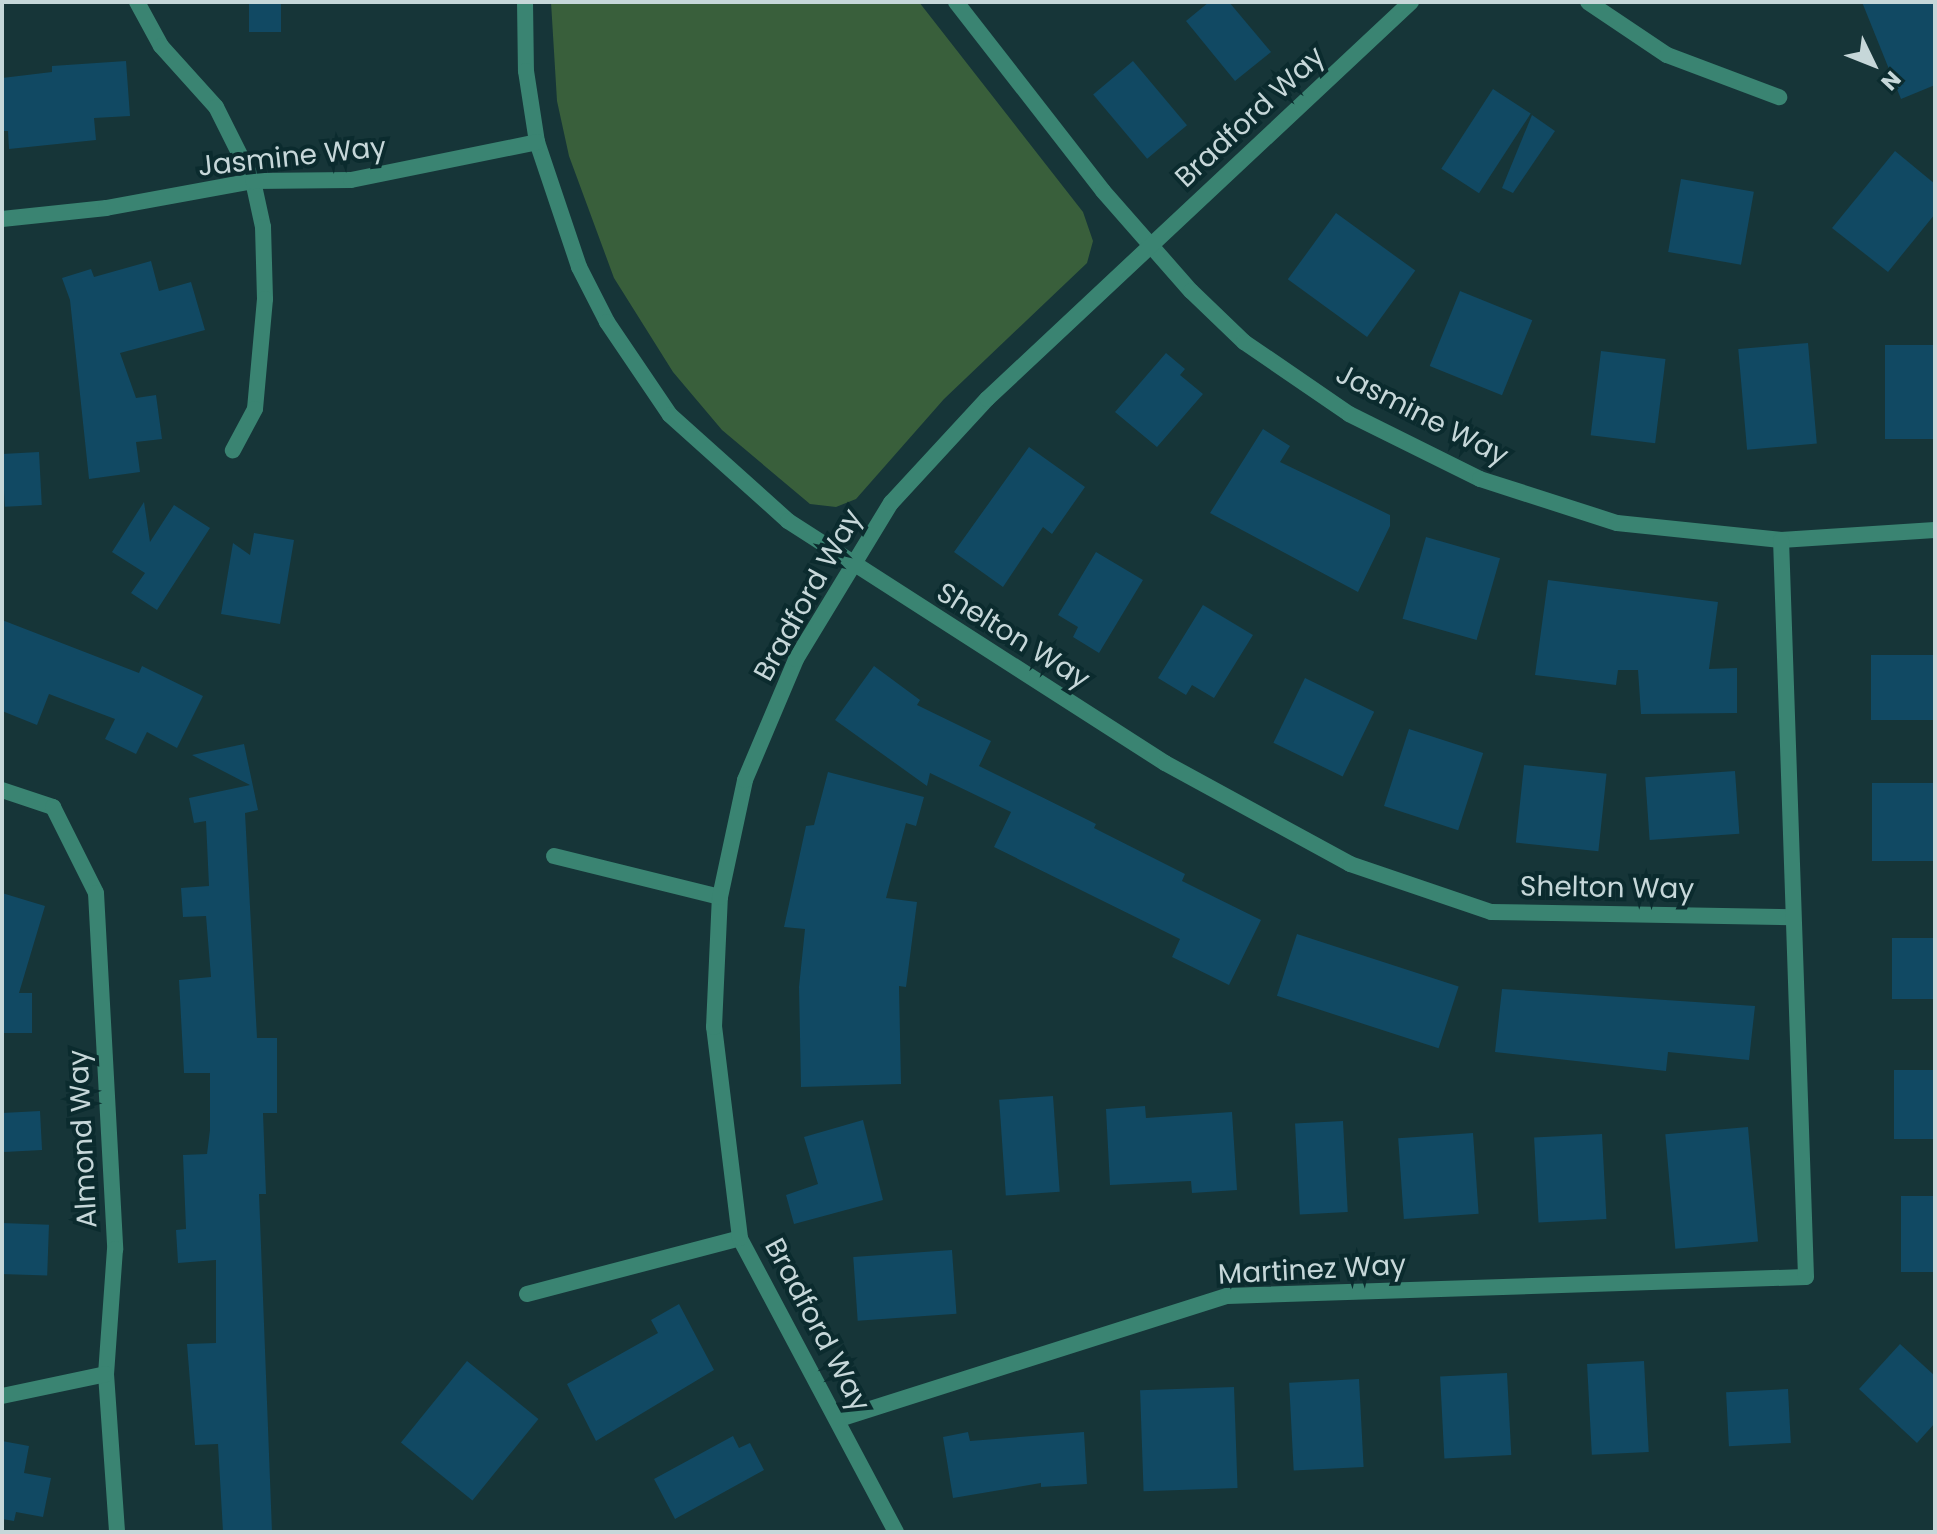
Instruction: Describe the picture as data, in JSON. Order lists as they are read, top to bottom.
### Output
{
  "streets": {
    "street": [
      "Bradford Way",
      "Jasmine Way",
      "Shelton Way",
      "Almond Way",
      "Martinez Way"
    ]
  },
  "crossings": [
    ["Bradford Way", "Jasmine Way"],
    ["Bradford Way", "Shelton Way"],
    ["Bradford Way", "Martinez Way"],
    ["Jasmine Way", "Shelton Way"],
    ["Shelton Way", "Martinez Way"]
  ],
  "north": "bottom right"
}
